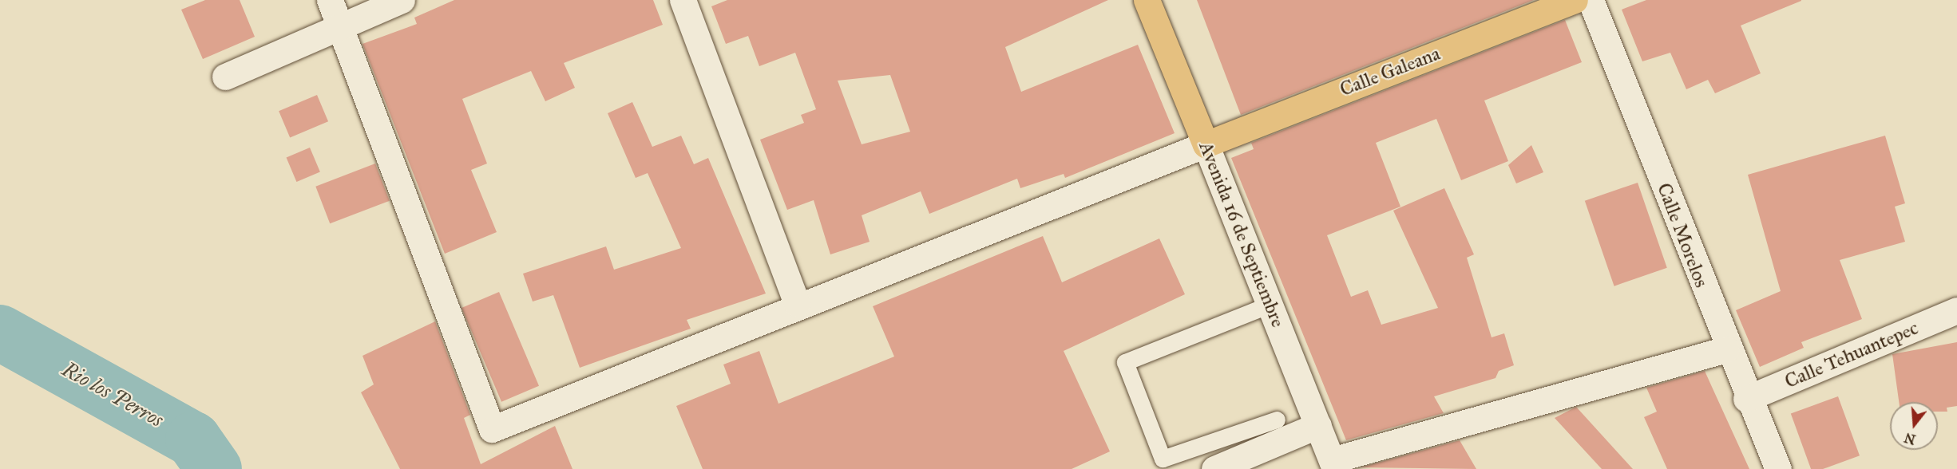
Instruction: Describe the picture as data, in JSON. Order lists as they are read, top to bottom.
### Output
{
  "streets": {
    "main road": ["Calle Galeana", "Avenida 16 de Septiembre"],
    "street": ["Calle Morelos", "Calle Tehuantepec"]
  },
  "crossings": [
    ["Calle Galeana", "Avenida 16 de Septiembre"],
    ["Calle Morelos", "Calle Tehuantepec"]
  ],
  "water": ["Rio los Perros"],
  "north": "bottom"
}
